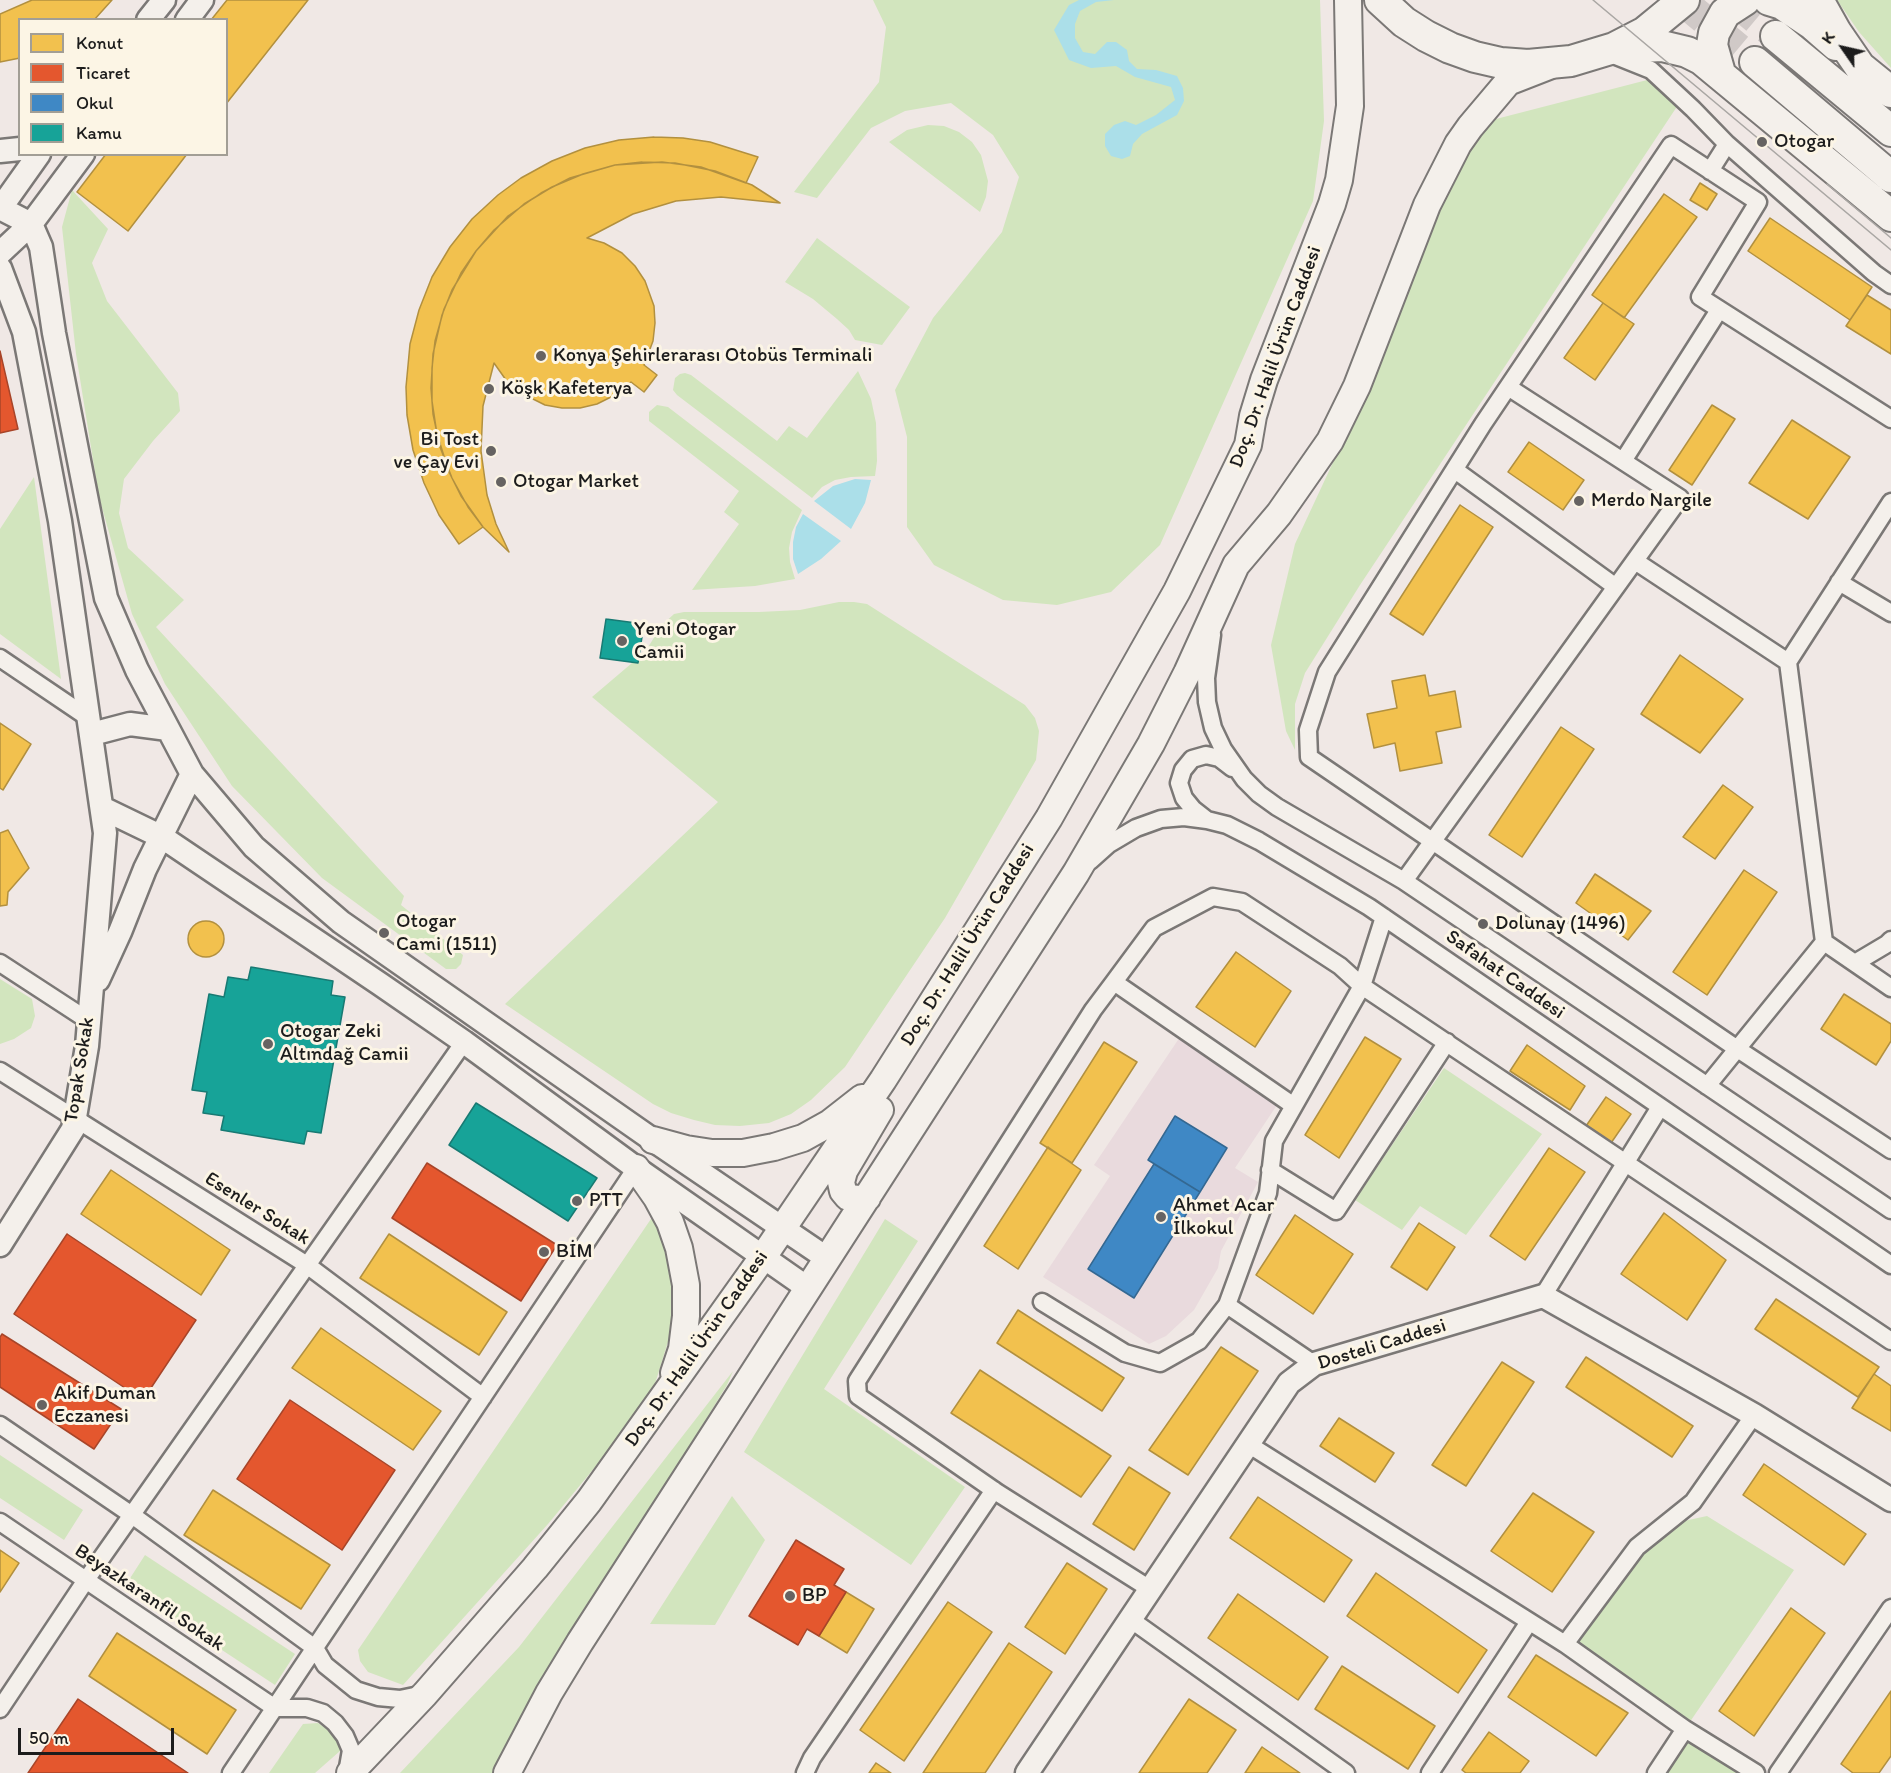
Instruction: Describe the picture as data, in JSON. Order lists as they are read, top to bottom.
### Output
{
  "streets": {
    "main road": ["Doç. Dr. Halil Ürün Caddesi"],
    "street": [
      "Safahat Caddesi",
      "Topak Sokak",
      "Esenler Sokak",
      "Dosteli Caddesi",
      "Beyazkaranfil Sokak"
    ]
  },
  "crossings": [
    ["Topak Sokak", "Esenler Sokak"]
  ],
  "places": [
    "Otogar",
    "Konya Şehirlerarası Otobüs Terminali",
    "Köşk Kafeterya",
    "Bi Tost ve Çay Evi",
    "Otogar Market",
    "Merdo Nargile",
    "Yeni Otogar Camii",
    "Dolunay (1496)",
    "Otogar Cami (1511)",
    "Otogar Zeki Altındağ Camii",
    "PTT",
    "Ahmet Acar İlkokul",
    "BİM",
    "Akif Duman Eczanesi",
    "BP"
  ],
  "legend": [
    "Konut",
    "Ticaret",
    "Okul",
    "Kamu"
  ],
  "scale_bar": "50 m",
  "north": "top left"
}
